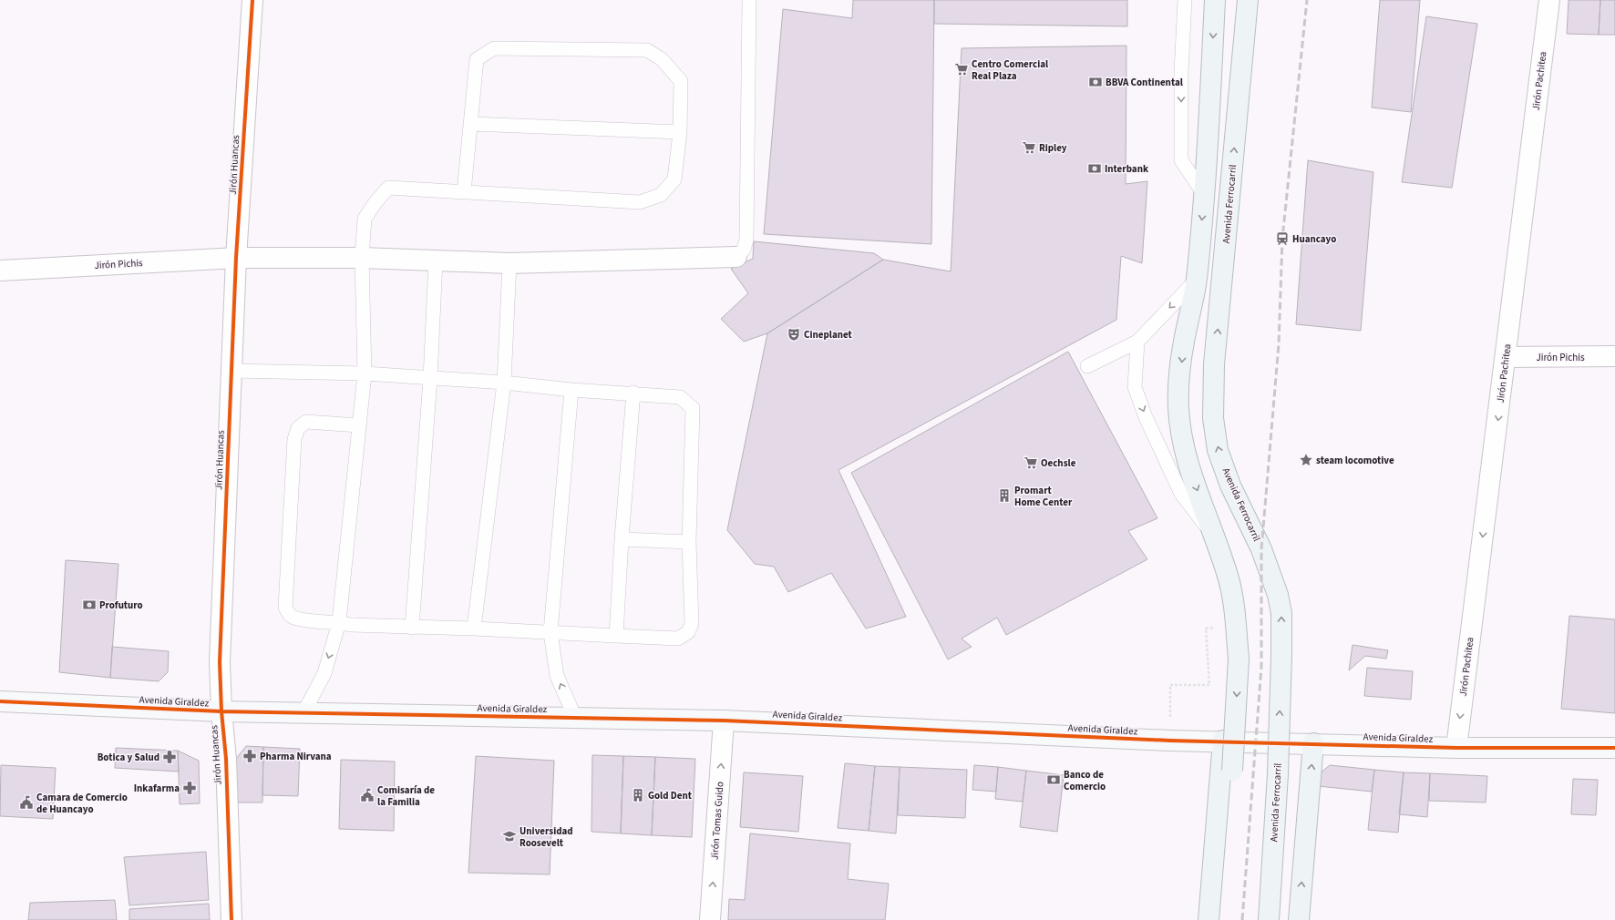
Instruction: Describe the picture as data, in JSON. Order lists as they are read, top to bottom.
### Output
{
  "streets": {
    "main road": ["Avenida Ferrocarril"],
    "street": [
      "Jirón Pachitea",
      "Jirón Huancas",
      "Jirón Pichis",
      "Avenida Giraldez",
      "Jirón Tomas Guido"
    ]
  },
  "crossings": [
    ["Jirón Pachitea", "Jirón Pichis"],
    ["Jirón Pachitea", "Avenida Giraldez"],
    ["Jirón Huancas", "Jirón Pichis"],
    ["Jirón Huancas", "Avenida Giraldez"],
    ["Avenida Giraldez", "Jirón Tomas Guido"]
  ],
  "one_way": ["Jirón Pachitea", "Jirón Tomas Guido"],
  "places": {
    "supermarket": ["Centro Comercial Real Plaza", "Ripley", "Oechsle"],
    "bank": [
      "BBVA Continental",
      "Interbank",
      "Profuturo",
      "Banco de Comercio"
    ],
    "station": ["Huancayo"],
    "theatre": ["Cineplanet"],
    "place": ["steam locomotive"],
    "building": ["Promart Home Center", "Gold Dent"],
    "pharmacy": ["Pharma Nirvana", "Botica y Salud", "Inkafarma"],
    "public building": ["Comisaría de la Familia", "Camara de Comercio de Huancayo"],
    "school or university": ["Universidad Roosevelt"]
  }
}
